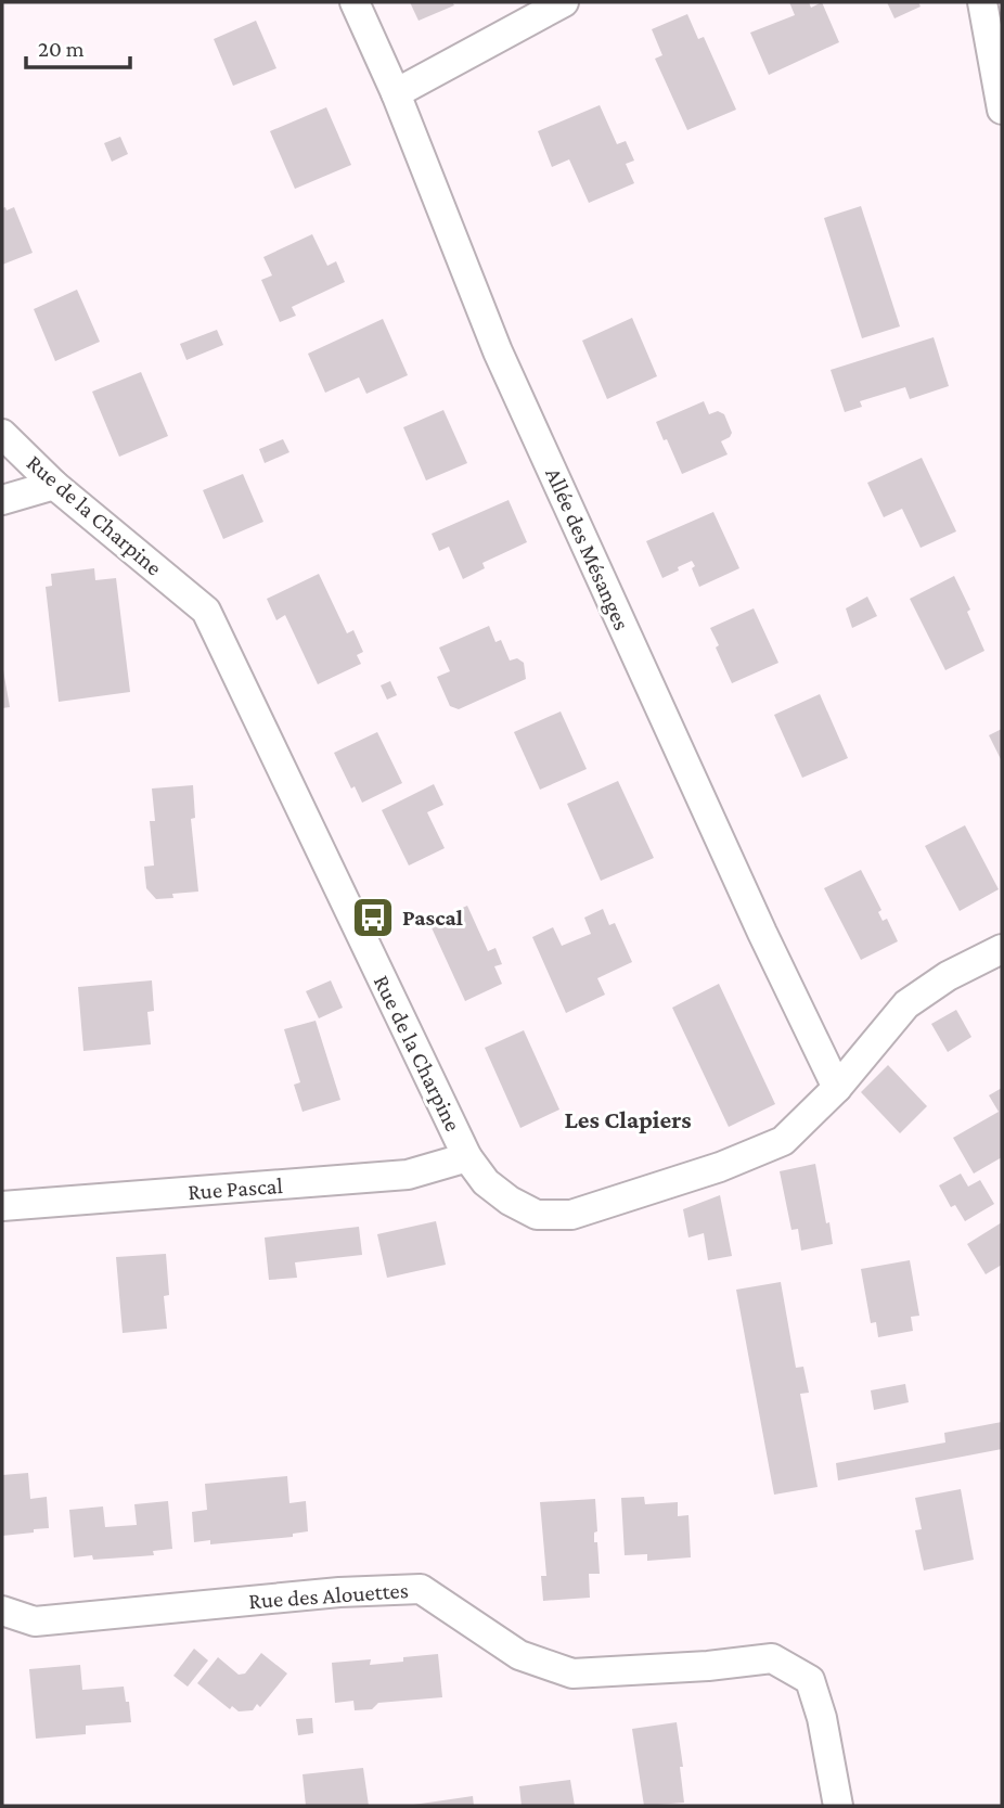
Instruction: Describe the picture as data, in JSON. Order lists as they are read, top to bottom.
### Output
{
  "streets": {
    "street": [
      "Rue de la Charpine",
      "Allée des Mésanges",
      "Rue Pascal",
      "Rue des Alouettes"
    ]
  },
  "crossings": [
    ["Rue de la Charpine", "Allée des Mésanges"],
    ["Rue de la Charpine", "Rue Pascal"]
  ],
  "districts": ["Les Clapiers"],
  "places": {
    "bus stop": ["Pascal"]
  },
  "scale_bar": "20 m"
}
